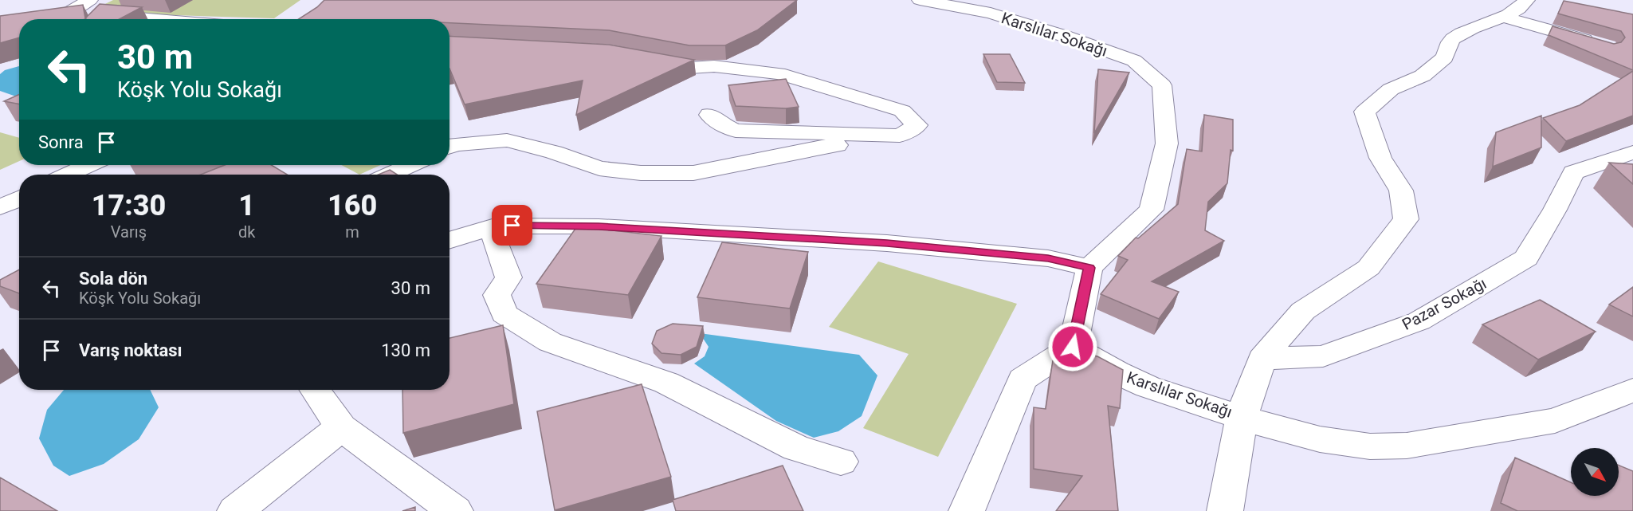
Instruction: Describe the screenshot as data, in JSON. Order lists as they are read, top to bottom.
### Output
{
  "streets": {
    "street": ["Karslılar Sokağı", "Pazar Sokağı"]
  },
  "north": "bottom right",
  "page": {
    "turn": ["30 m", "Köşk Yolu Sokağı"],
    "then": "Sonra",
    "eta": [
      "17:30",
      "Varış",
      "1",
      "dk",
      "160",
      "m"
    ],
    "list": [
      {
        "name": "Sola dön",
        "note": "Köşk Yolu Sokağı",
        "value": "30 m"
      },
      {
        "name": "Varış noktası",
        "value": "130 m"
      }
    ]
  }
}
